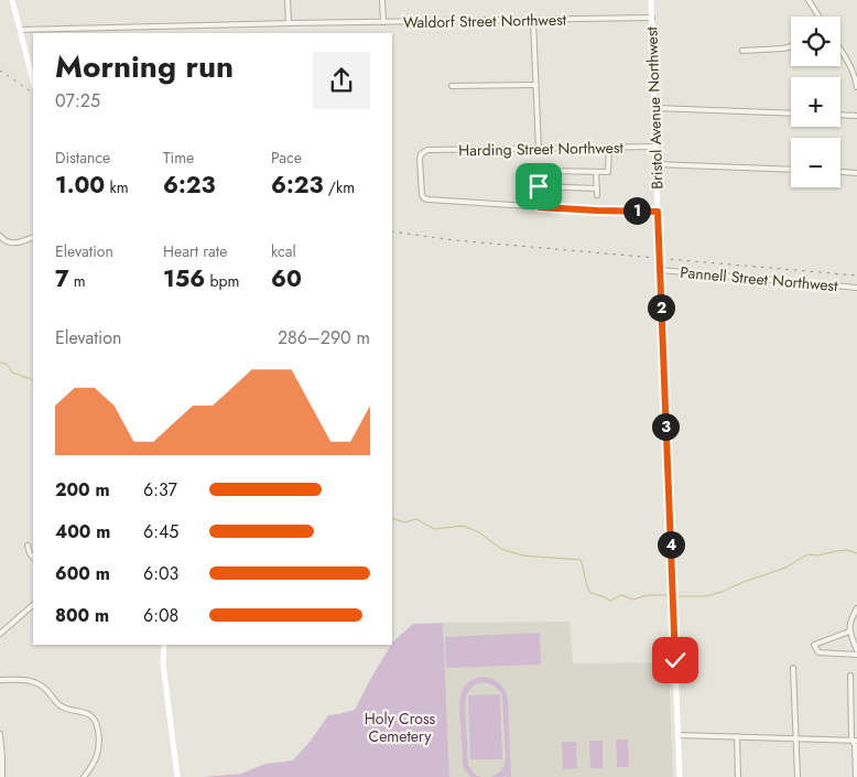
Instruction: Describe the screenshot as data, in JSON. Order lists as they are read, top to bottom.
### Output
{
  "streets": {
    "street": [
      "Waldorf Street Northwest",
      "Bristol Avenue Northwest",
      "Harding Street Northwest",
      "Pannell Street Northwest"
    ]
  },
  "crossings": [
    ["Waldorf Street Northwest", "Bristol Avenue Northwest"],
    ["Bristol Avenue Northwest", "Harding Street Northwest"],
    ["Bristol Avenue Northwest", "Pannell Street Northwest"]
  ],
  "parks": ["Holy Cross Cemetery"],
  "page": {
    "map_buttons": ["+", "−"],
    "heading": ["Morning run", "07:25"],
    "stats": [
      ["Distance", "1.00 km"],
      ["Time", "6:23"],
      ["Pace", "6:23 /km"],
      ["Elevation", "7 m"],
      ["Heart rate", "156 bpm"],
      ["kcal", "60"]
    ],
    "pins": [
      "1",
      "2",
      "3",
      "4"
    ],
    "chart": ["Elevation", "286–290 m"],
    "list": [
      {
        "name": "200 m",
        "note": "6:37"
      },
      {
        "name": "400 m",
        "note": "6:45"
      },
      {
        "name": "600 m",
        "note": "6:03"
      },
      {
        "name": "800 m",
        "note": "6:08"
      }
    ]
  }
}
